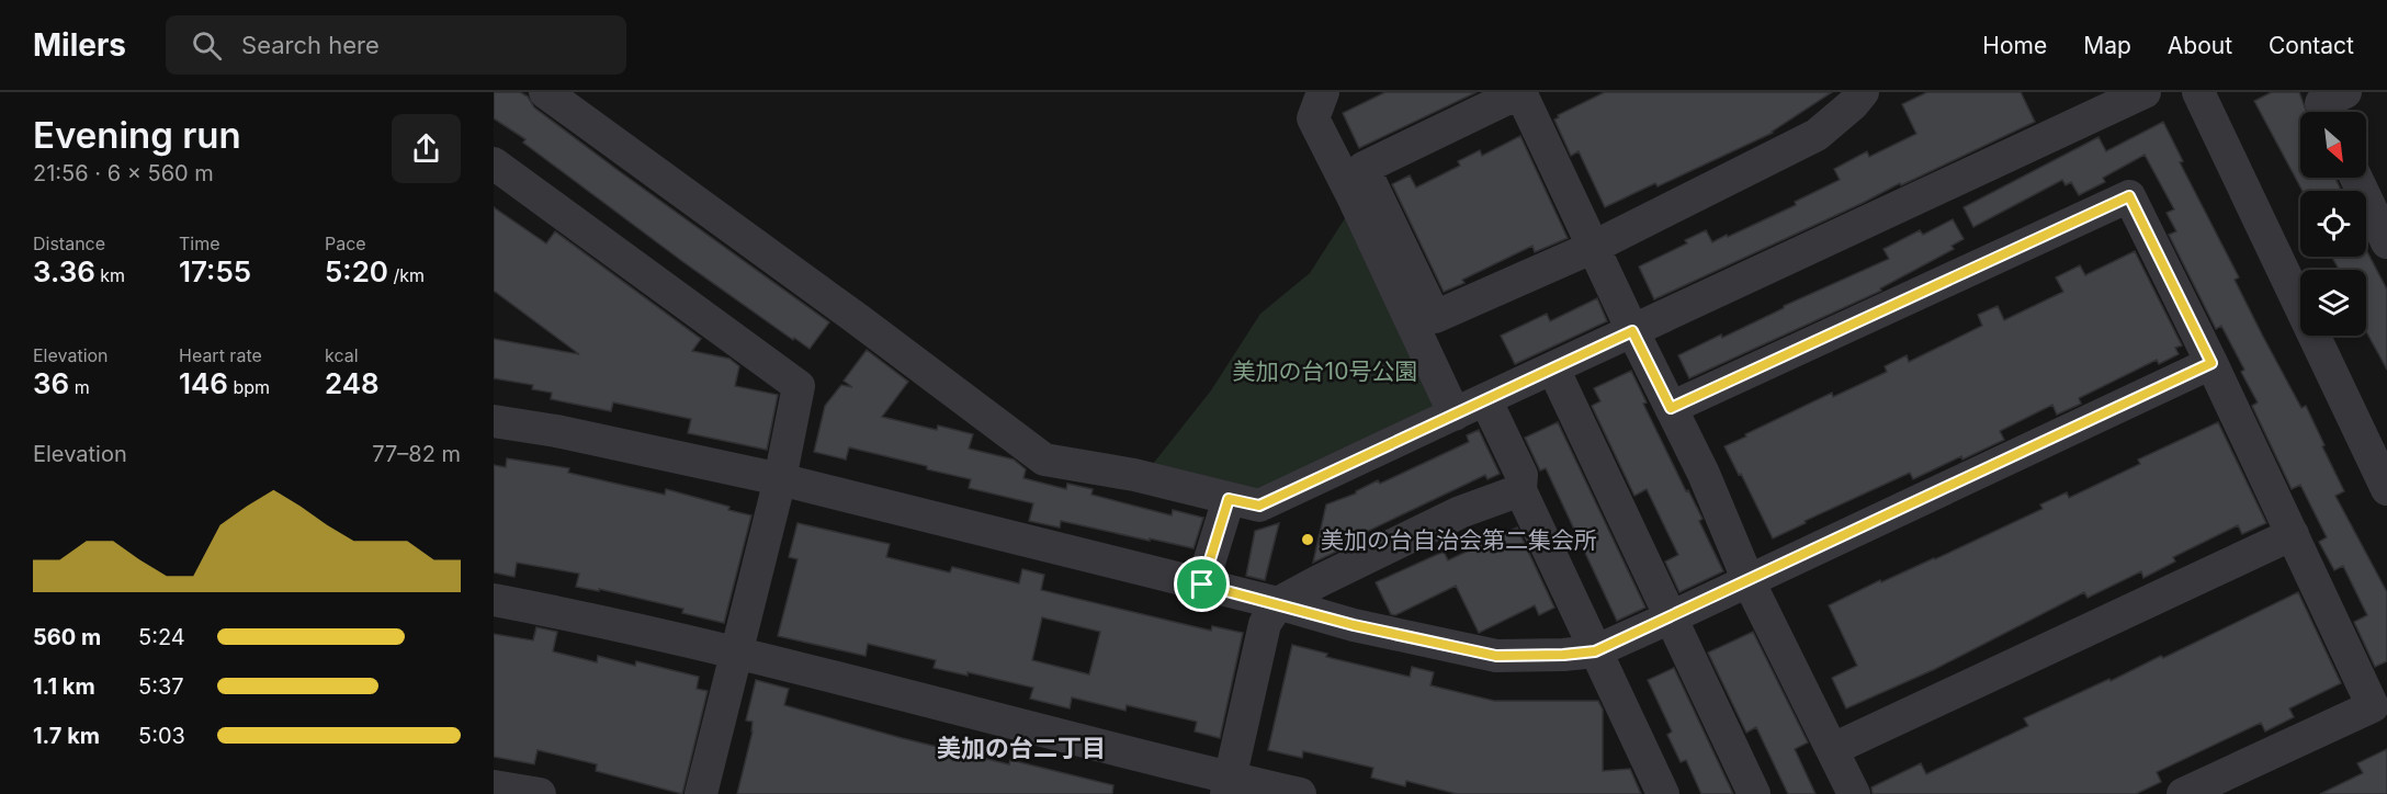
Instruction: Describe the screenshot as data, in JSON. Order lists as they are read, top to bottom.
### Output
{
  "districts": ["美加の台二丁目"],
  "parks": ["美加の台10号公園"],
  "places": ["美加の台自治会第二集会所"],
  "north": "bottom right",
  "page": {
    "header": "Milers",
    "search": "Search here",
    "nav": [
      "Home",
      "Map",
      "About",
      "Contact"
    ],
    "heading": ["Evening run", "21:56 · 6 × 560 m"],
    "stats": [
      ["Distance", "3.36 km"],
      ["Time", "17:55"],
      ["Pace", "5:20 /km"],
      ["Elevation", "36 m"],
      ["Heart rate", "146 bpm"],
      ["kcal", "248"]
    ],
    "chart": ["Elevation", "77–82 m"],
    "list": [
      {
        "name": "560 m",
        "note": "5:24"
      },
      {
        "name": "1.1 km",
        "note": "5:37"
      },
      {
        "name": "1.7 km",
        "note": "5:03"
      }
    ]
  }
}
